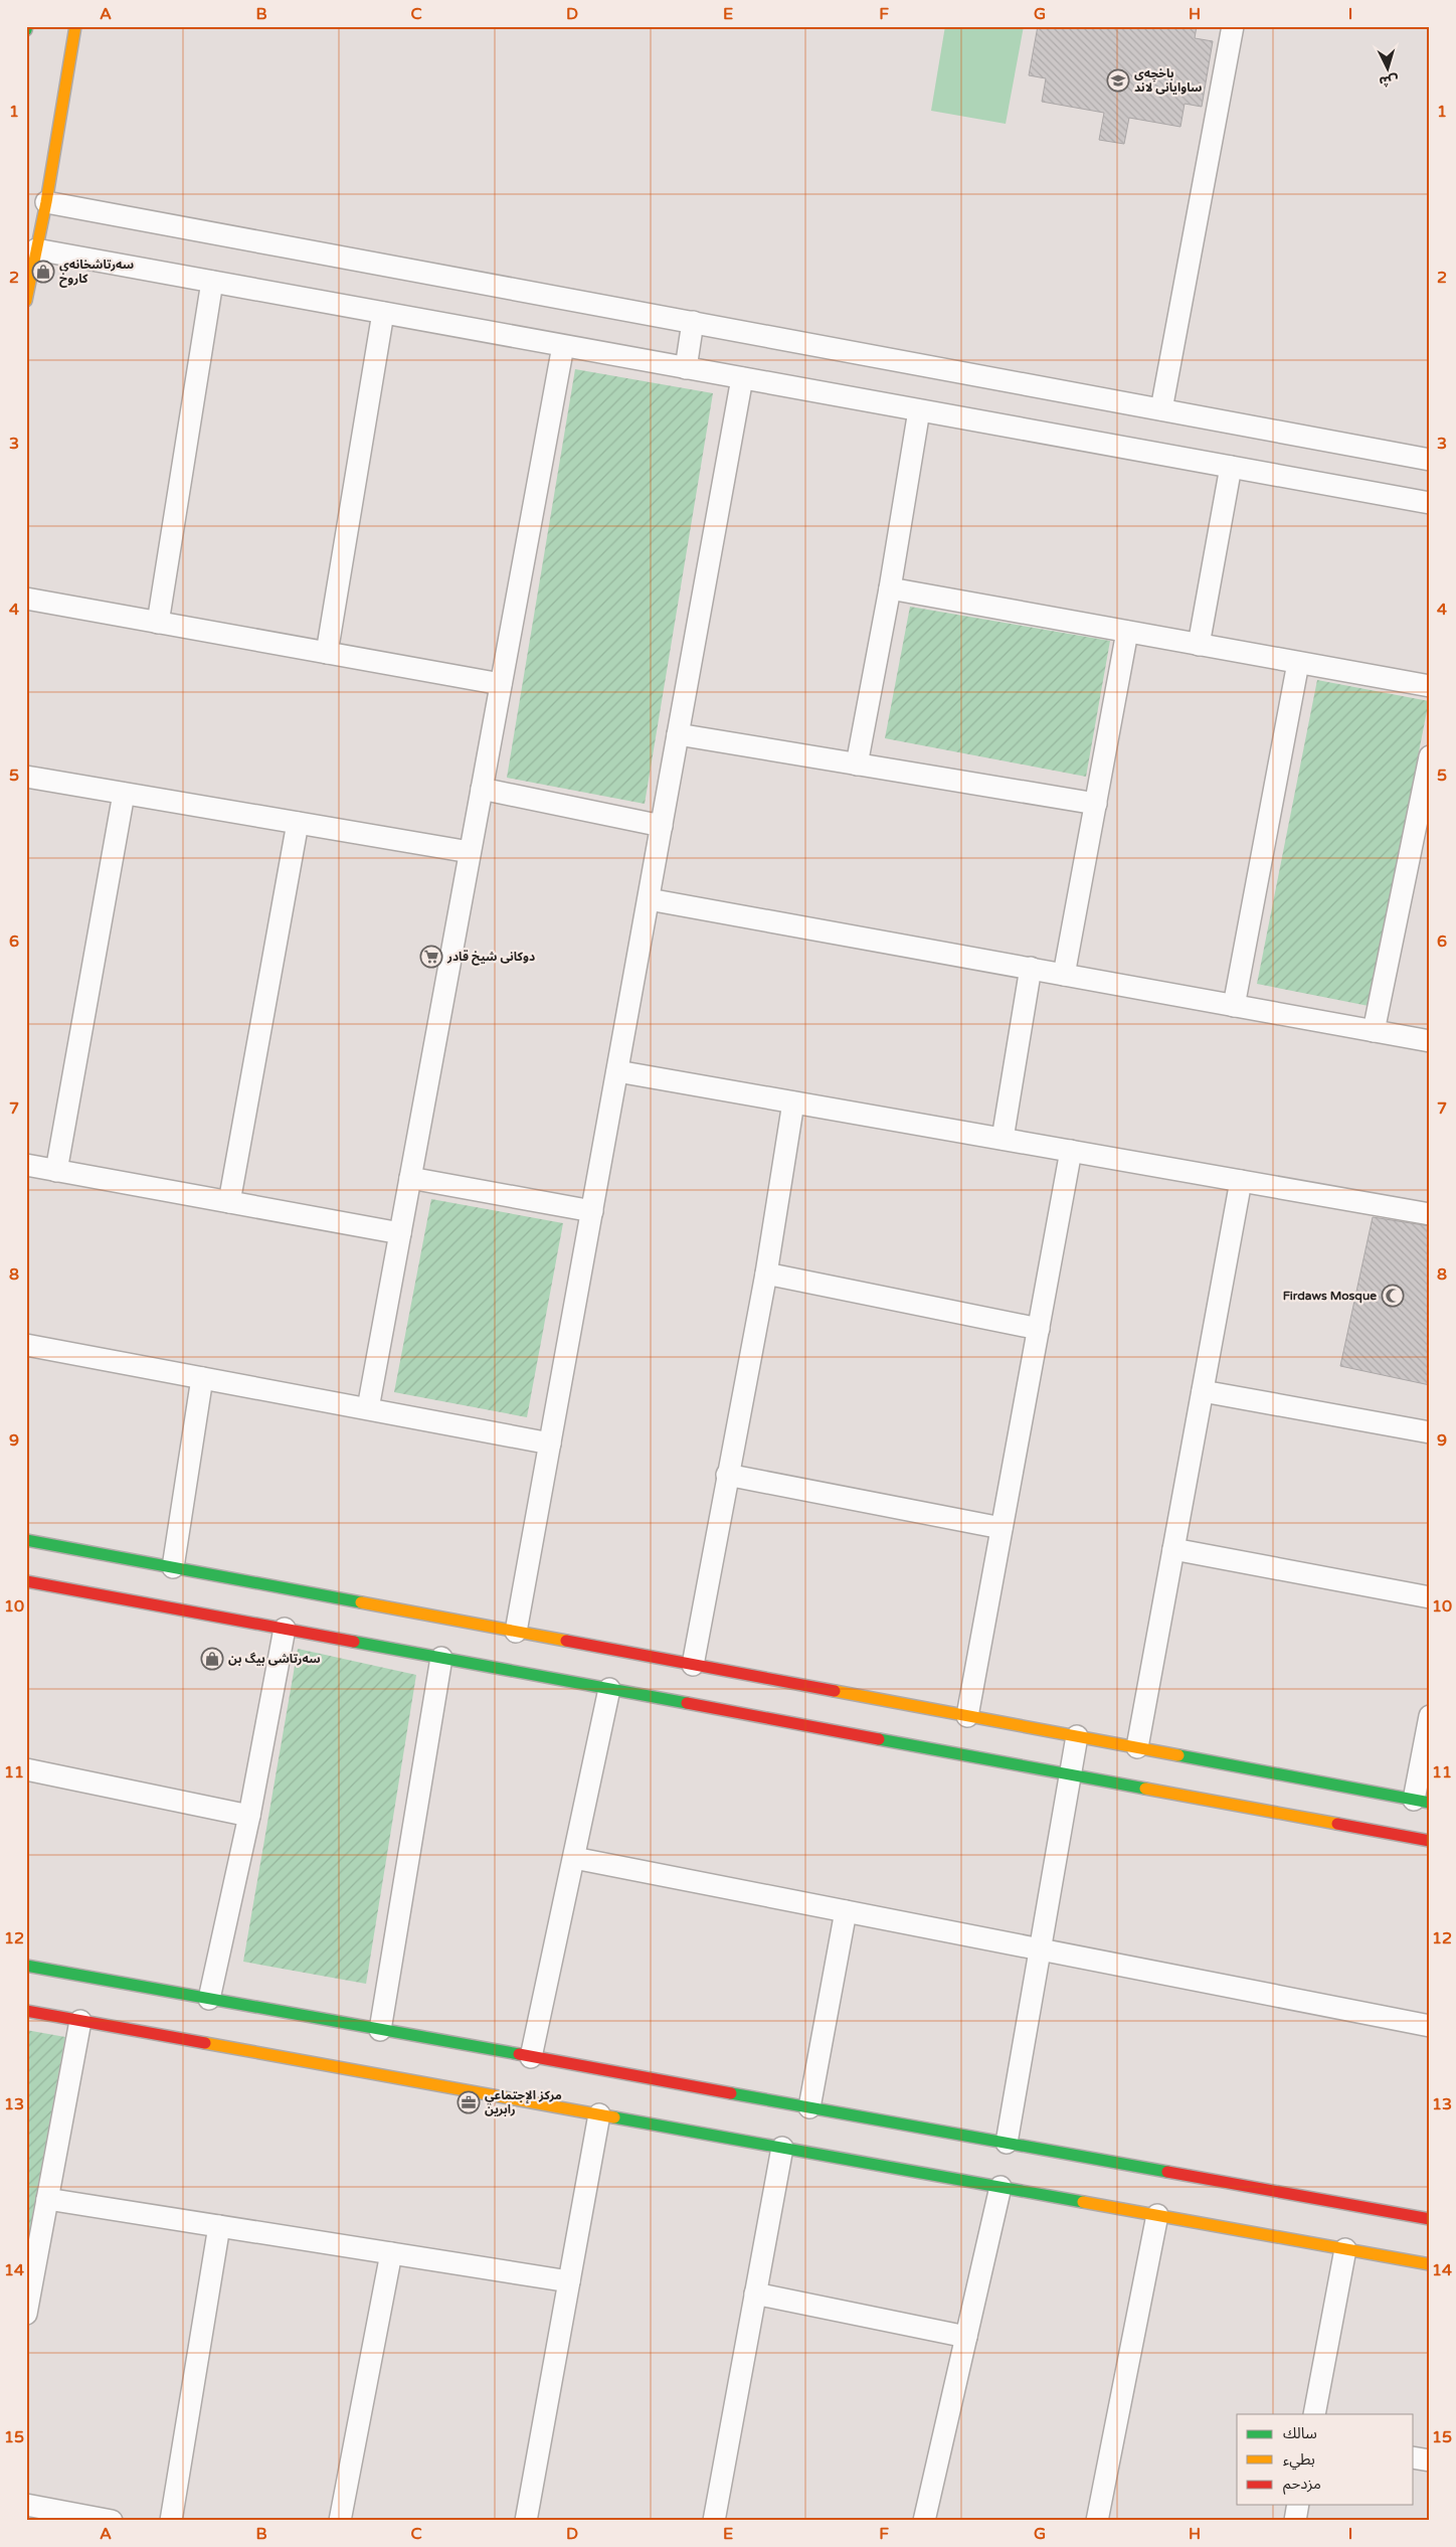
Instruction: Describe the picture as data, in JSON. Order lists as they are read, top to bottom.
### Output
{
  "places": {
    "school or university": ["باخچەی ساوایانی لاند"],
    "shop": ["سەرتاشخانەی کاروخ", "سەرتاشی بیگ بن"],
    "supermarket": ["دوکانی شیخ قادر"],
    "mosque": ["Firdaws Mosque"],
    "office": ["مركز الإجتماعي رابرين"]
  },
  "legend": ["سالك", "بطيء", "مزدحم"],
  "north": "bottom",
  "grid": {
    "columns": [
      "A",
      "B",
      "C",
      "D",
      "E",
      "F",
      "G",
      "H",
      "I"
    ],
    "rows": [
      "1",
      "2",
      "3",
      "4",
      "5",
      "6",
      "7",
      "8",
      "9",
      "10",
      "11",
      "12",
      "13",
      "14",
      "15"
    ]
  }
}
